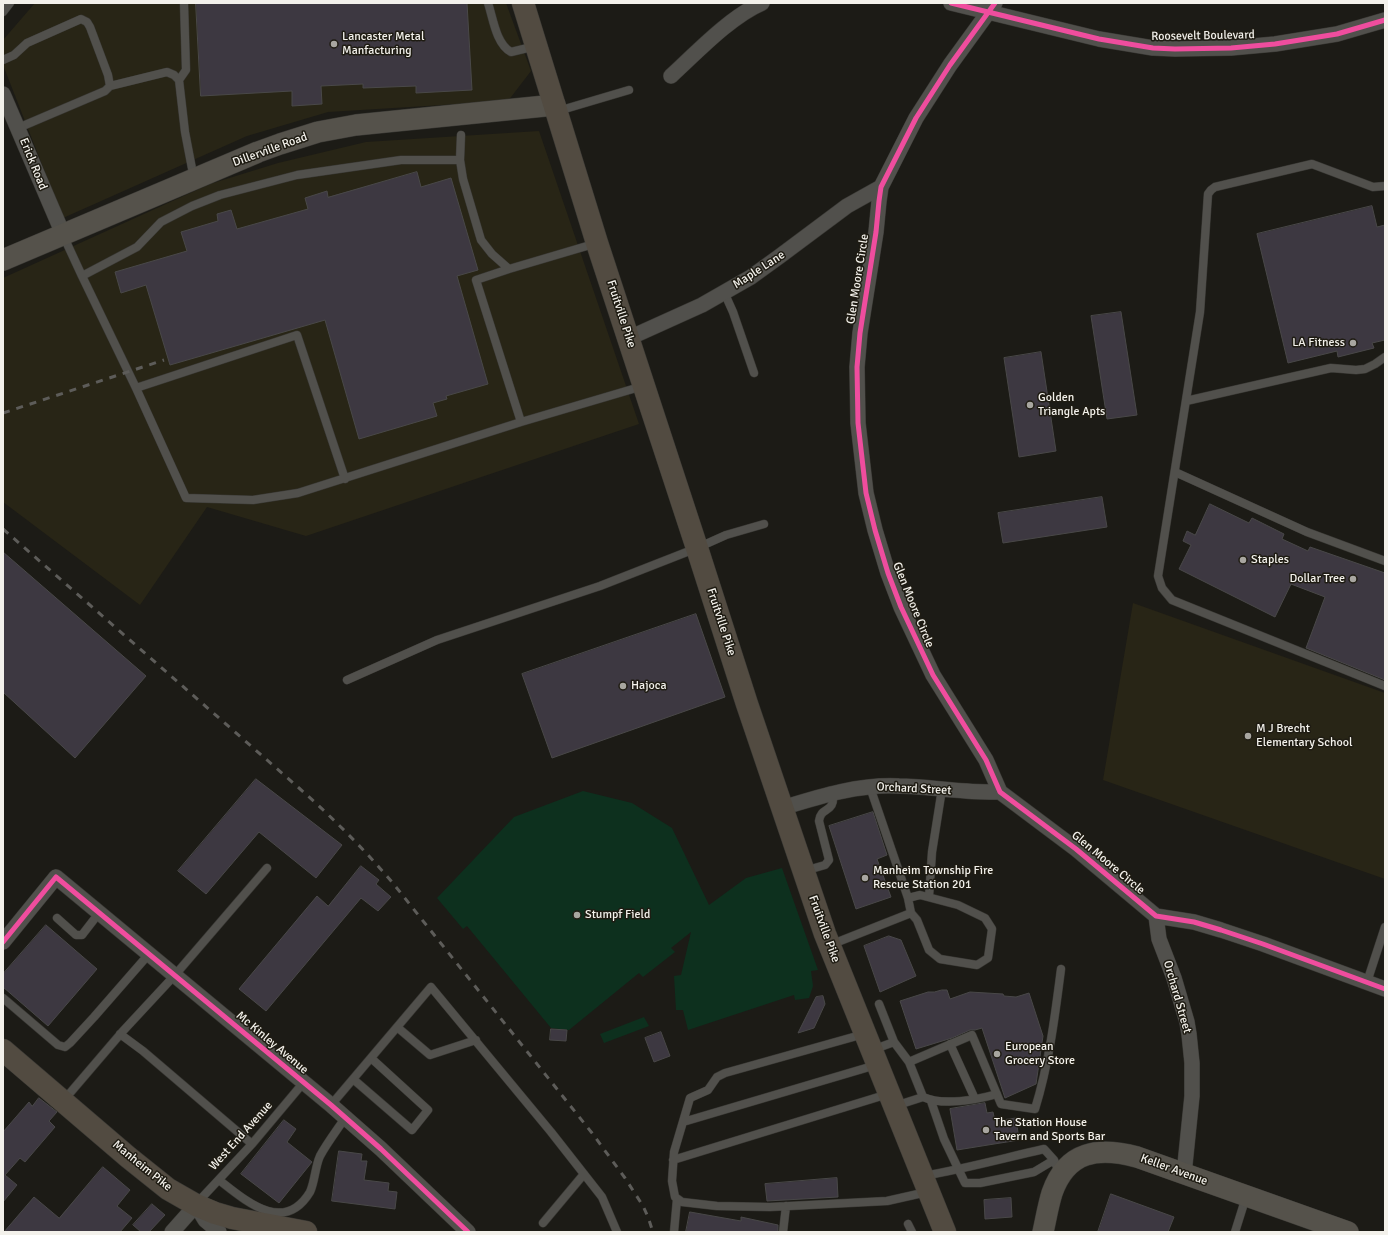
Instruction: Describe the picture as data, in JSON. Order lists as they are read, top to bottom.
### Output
{
  "streets": {
    "main road": [
      "Dillerville Road",
      "Fruitville Pike",
      "Manheim Pike",
      "Keller Avenue"
    ],
    "street": [
      "Roosevelt Boulevard",
      "Erick Road",
      "Maple Lane",
      "Glen Moore Circle",
      "Orchard Street",
      "Mc Kinley Avenue"
    ],
    "lane": ["West End Avenue"]
  },
  "crossings": [
    ["Roosevelt Boulevard", "Glen Moore Circle"],
    ["Dillerville Road", "Erick Road"],
    ["Dillerville Road", "Fruitville Pike"],
    ["Maple Lane", "Glen Moore Circle"],
    ["Maple Lane", "Fruitville Pike"],
    ["Glen Moore Circle", "Orchard Street"],
    ["Fruitville Pike", "Orchard Street"],
    ["Orchard Street", "Keller Avenue"],
    ["Mc Kinley Avenue", "West End Avenue"],
    ["West End Avenue", "Manheim Pike"]
  ],
  "places": [
    "Lancaster Metal Manfacturing",
    "LA Fitness",
    "Golden Triangle Apts",
    "Staples",
    "Dollar Tree",
    "Hajoca",
    "M J Brecht Elementary School",
    "Manheim Township Fire Rescue Station 201",
    "Stumpf Field",
    "European Grocery Store",
    "The Station House Tavern and Sports Bar"
  ]
}
